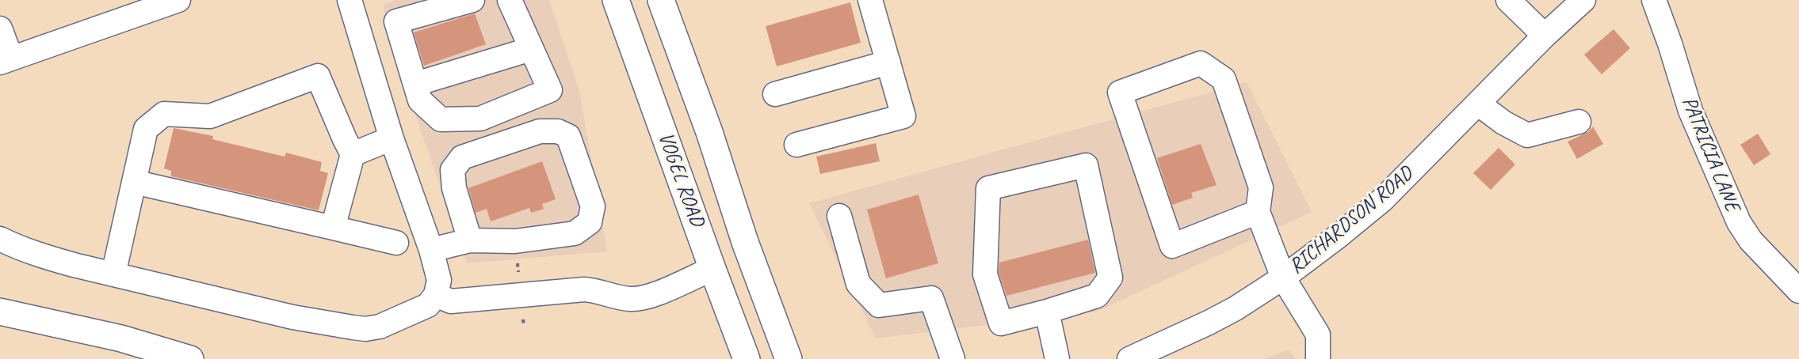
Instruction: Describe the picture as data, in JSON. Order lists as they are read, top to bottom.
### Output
{
  "streets": {
    "main road": ["VOGEL ROAD"],
    "street": ["PATRICIA LANE", "RICHARDSON ROAD"]
  }
}
